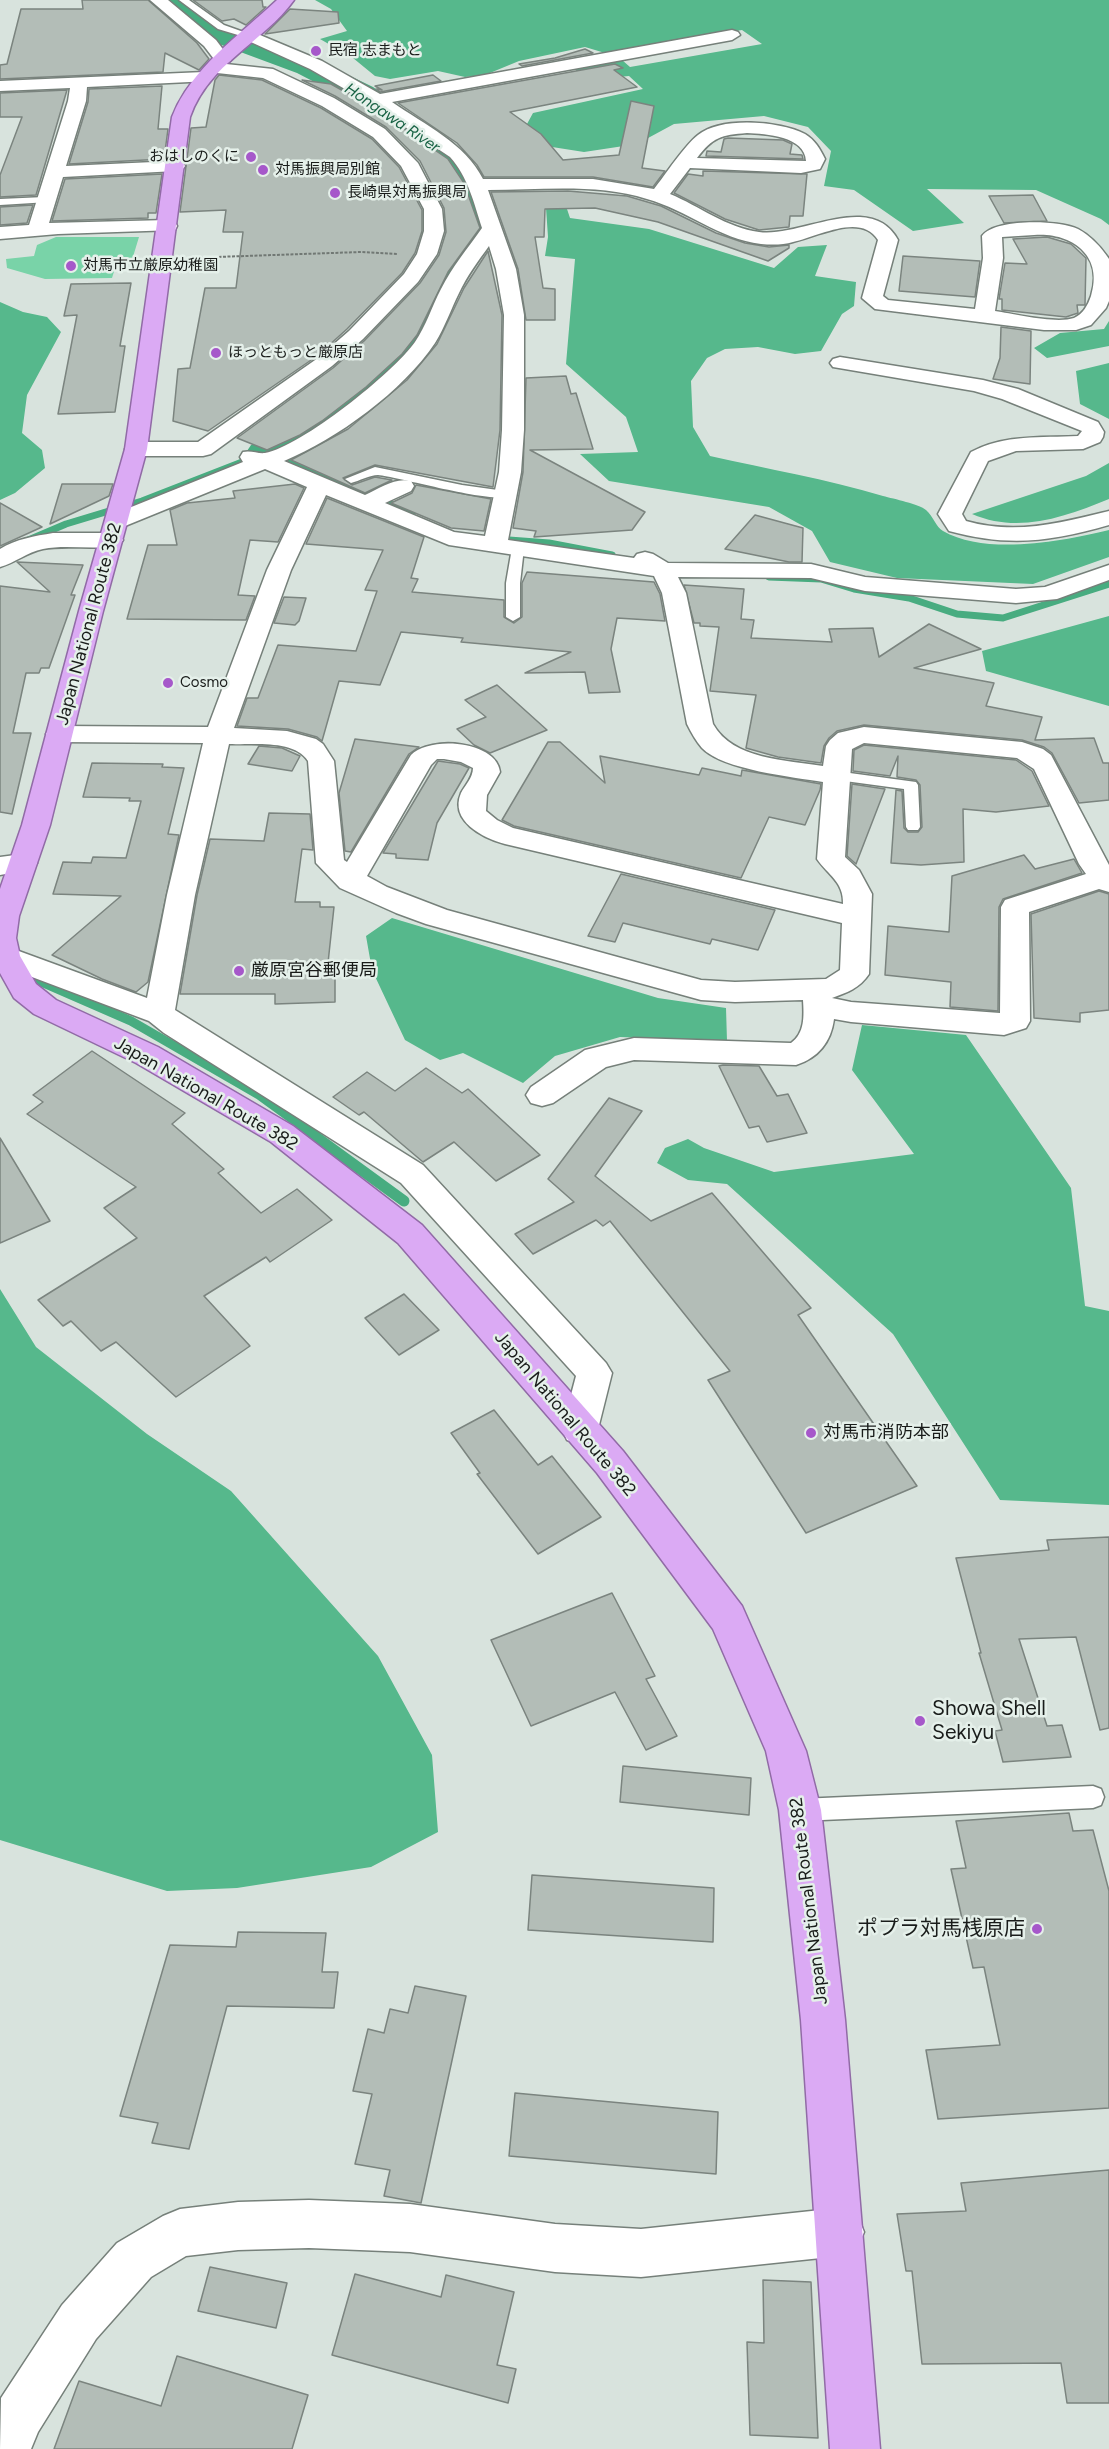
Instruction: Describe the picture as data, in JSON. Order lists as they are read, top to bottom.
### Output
{
  "streets": {
    "highway": ["Japan National Route 382"]
  },
  "water": ["Hongawa River"],
  "places": [
    "民宿 志まもと",
    "おはしのくに",
    "対馬振興局別館",
    "長崎県対馬振興局",
    "対馬市立厳原幼稚園",
    "ほっともっと厳原店",
    "Cosmo",
    "厳原宮谷郵便局",
    "対馬市消防本部",
    "Showa Shell Sekiyu",
    "ポプラ対馬桟原店"
  ]
}
